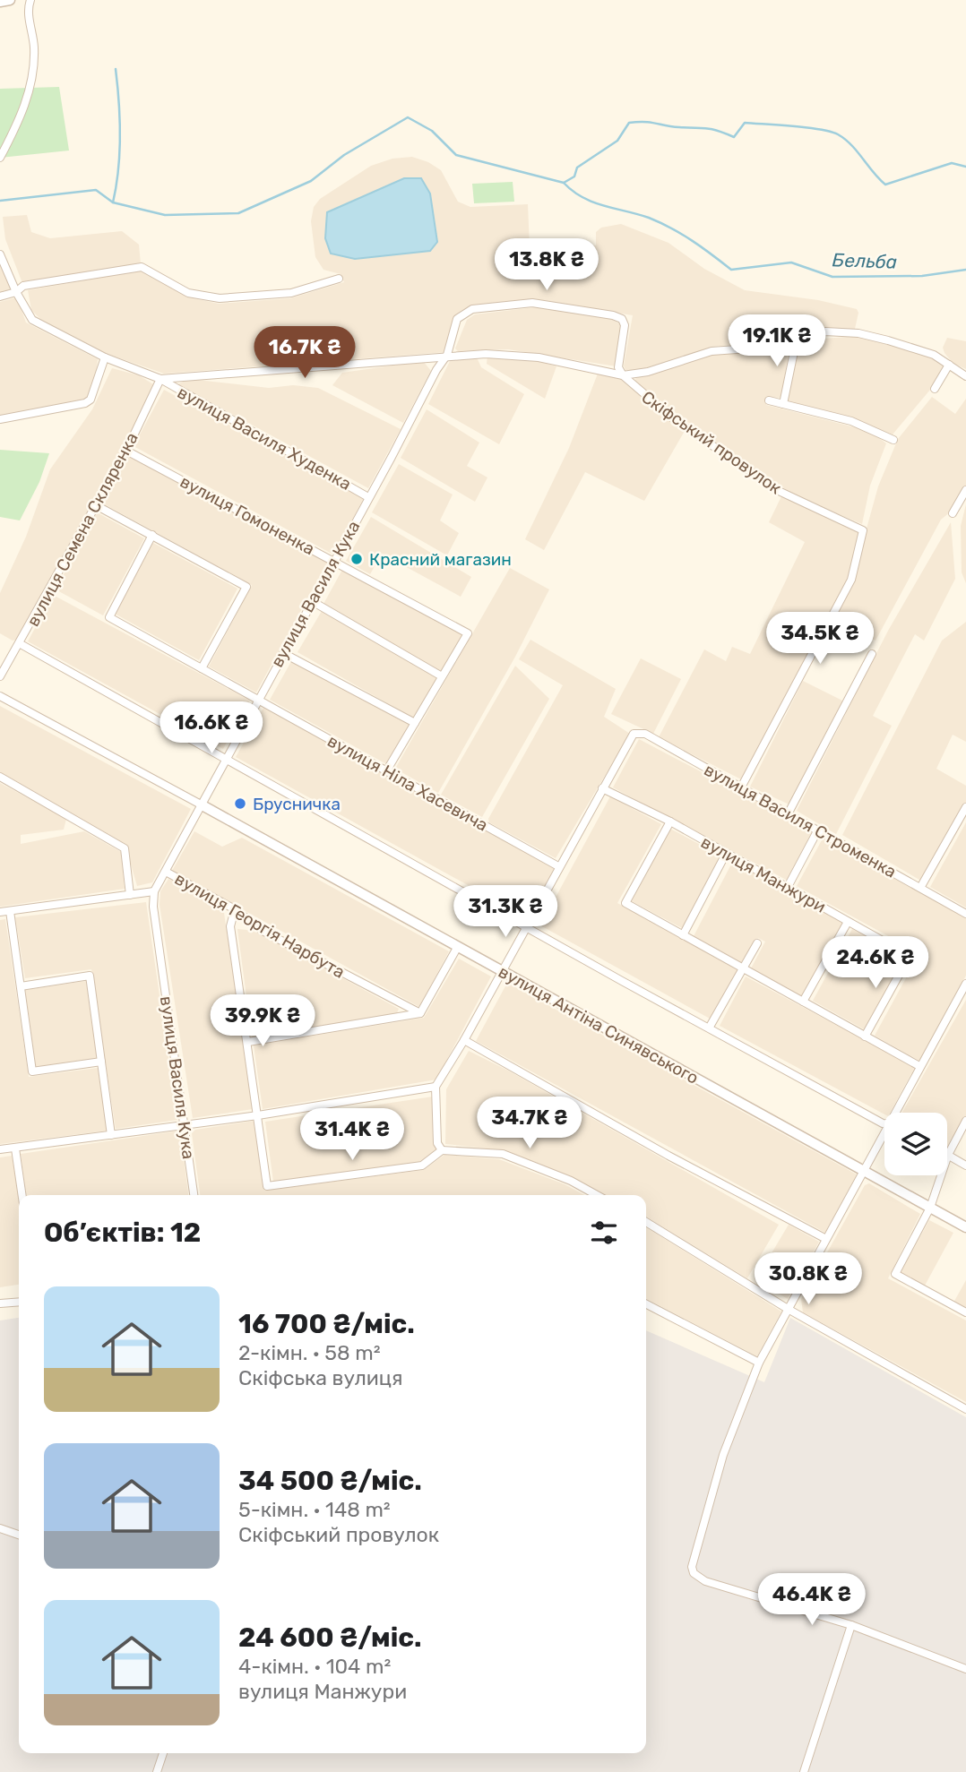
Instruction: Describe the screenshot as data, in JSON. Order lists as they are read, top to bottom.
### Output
{
  "streets": {
    "street": [
      "вулиця Василя Худенка",
      "Скіфський провулок",
      "вулиця Гомоненка",
      "вулиця Семена Скляренка",
      "вулиця Василя Кука",
      "вулиця Ніла Хасевича",
      "вулиця Василя Строменка",
      "вулиця Манжури",
      "вулиця Георгія Нарбута",
      "вулиця Антіна Синявського"
    ]
  },
  "crossings": [
    ["вулиця Василя Худенка", "Скіфський провулок"],
    ["вулиця Василя Худенка", "вулиця Семена Скляренка"],
    ["вулиця Василя Худенка", "вулиця Василя Кука"],
    ["Скіфський провулок", "вулиця Семена Скляренка"],
    ["Скіфський провулок", "вулиця Василя Кука"],
    ["Скіфський провулок", "вулиця Василя Строменка"],
    ["вулиця Гомоненка", "вулиця Семена Скляренка"],
    ["вулиця Гомоненка", "вулиця Василя Кука"],
    ["вулиця Василя Кука", "вулиця Ніла Хасевича"],
    ["вулиця Василя Кука", "вулиця Георгія Нарбута"],
    ["вулиця Василя Кука", "вулиця Антіна Синявського"],
    ["вулиця Василя Строменка", "вулиця Манжури"]
  ],
  "water": ["Бельба"],
  "places": ["Красний магазин", "Брусничка"],
  "page": {
    "price": [
      "13.8K ₴",
      "19.1K ₴",
      "16.7K ₴",
      "34.5K ₴",
      "16.6K ₴",
      "31.3K ₴",
      "24.6K ₴",
      "39.9K ₴",
      "34.7K ₴",
      "31.4K ₴",
      "30.8K ₴",
      "46.4K ₴"
    ],
    "heading": "Об’єктів: 12",
    "list": [
      {
        "name": "16 700 ₴/міс.",
        "note": "2-кімн. · 58 m² · Скіфська вулиця"
      },
      {
        "name": "34 500 ₴/міс.",
        "note": "5-кімн. · 148 m² · Скіфський провулок"
      },
      {
        "name": "24 600 ₴/міс.",
        "note": "4-кімн. · 104 m² · вулиця Манжури"
      }
    ]
  }
}
